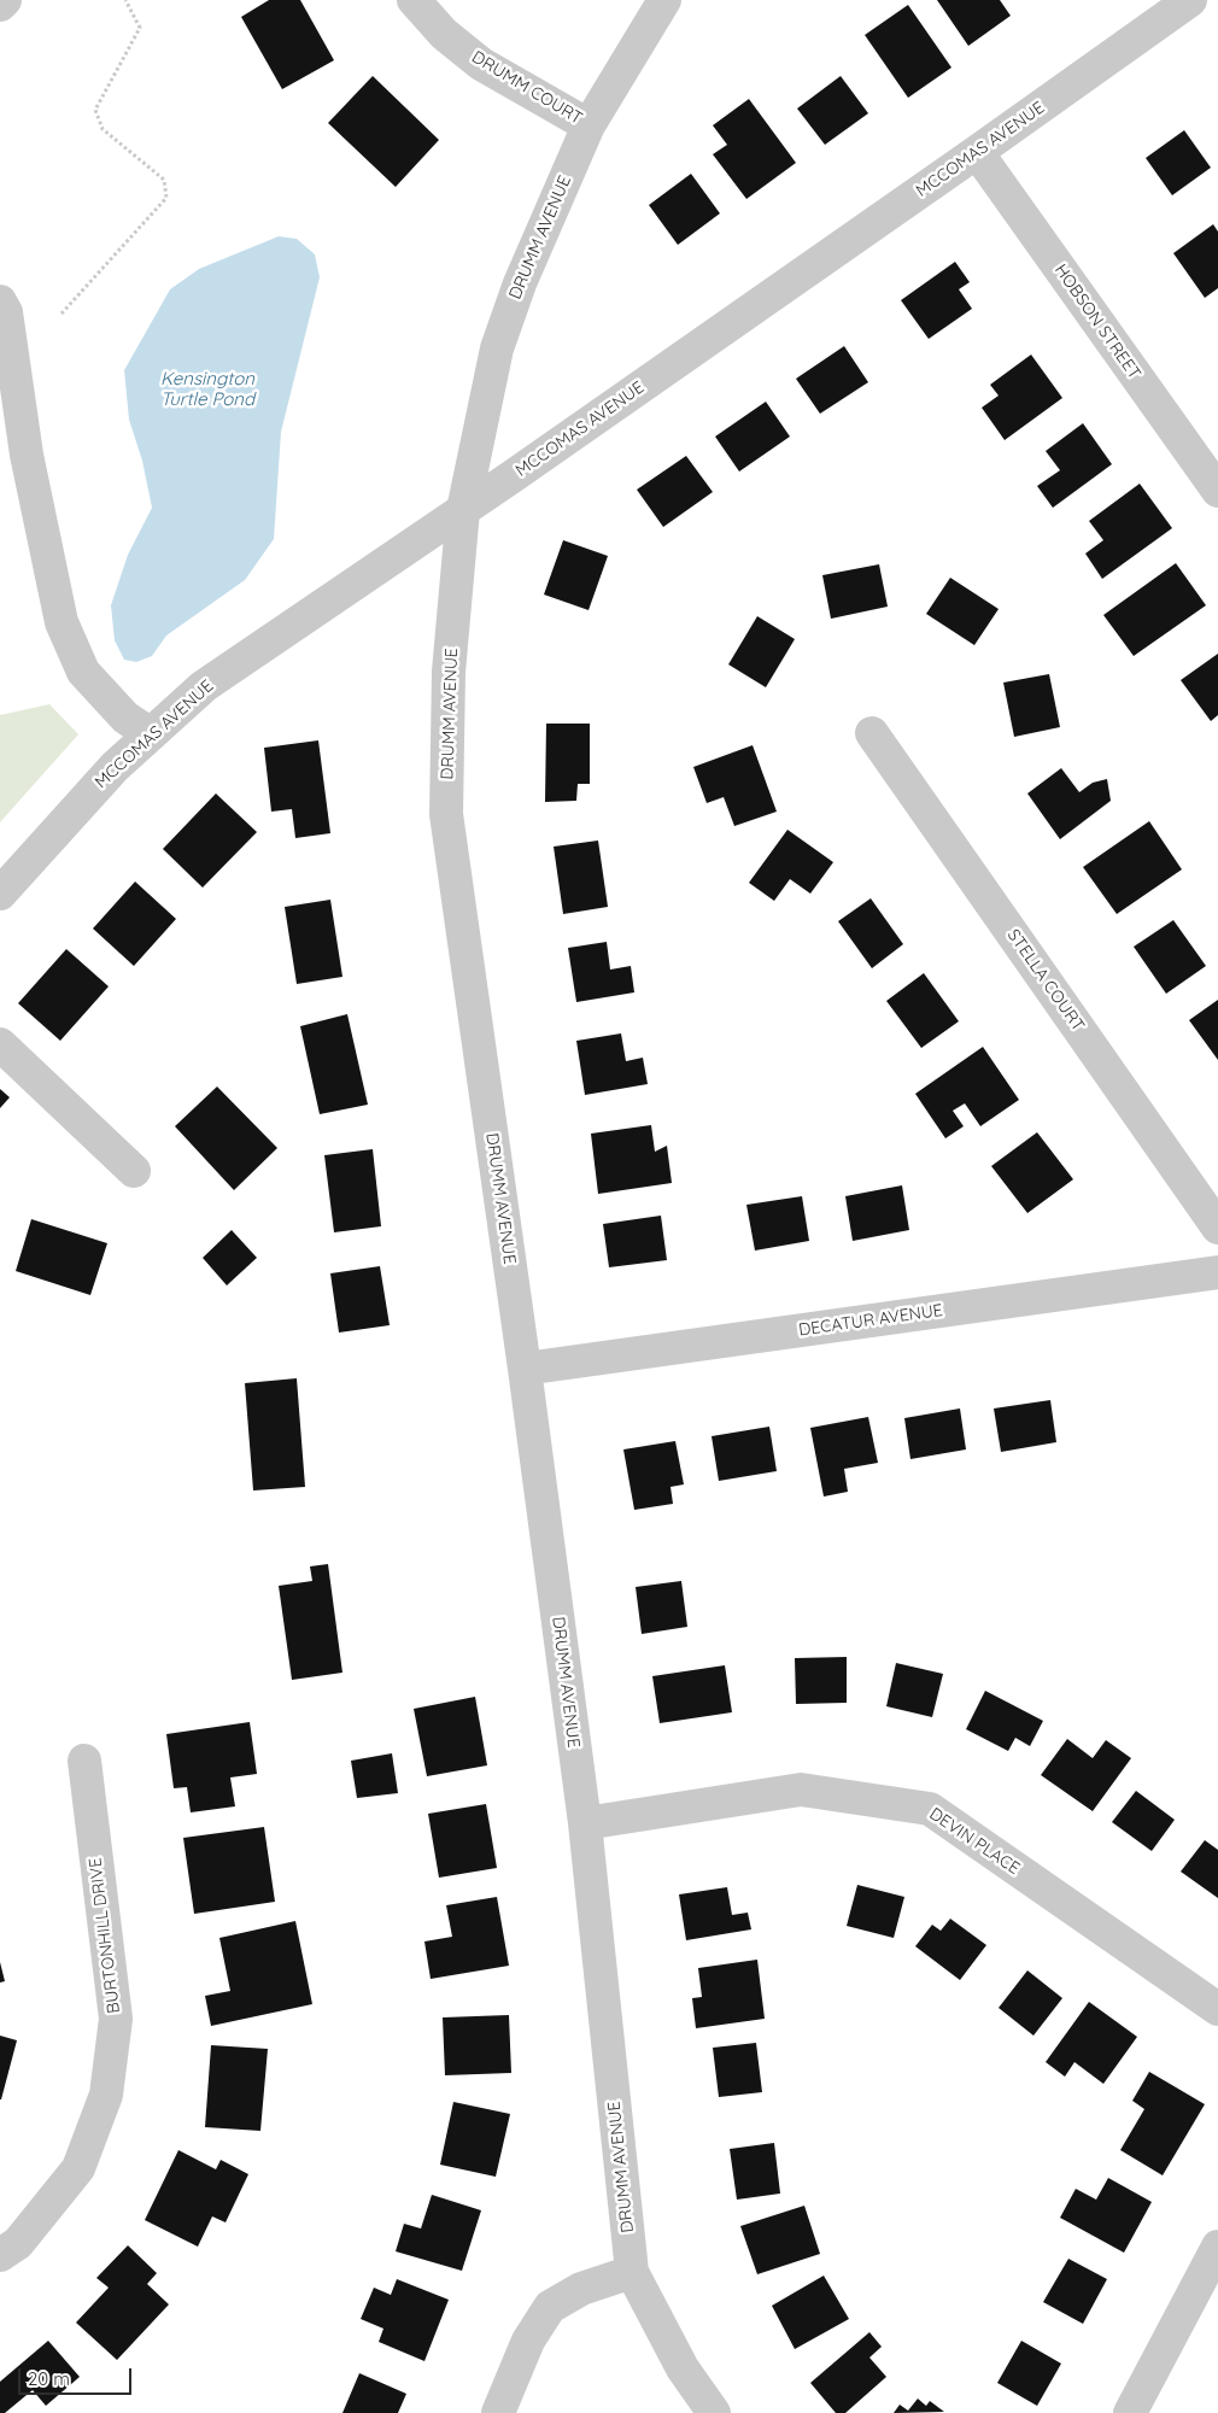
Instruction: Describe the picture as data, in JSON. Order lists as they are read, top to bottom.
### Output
{
  "streets": {
    "street": [
      "DRUMM COURT",
      "MCCOMAS AVENUE",
      "DRUMM AVENUE",
      "HOBSON STREET",
      "STELLA COURT",
      "DECATUR AVENUE",
      "DEVIN PLACE",
      "BURTONHILL DRIVE"
    ]
  },
  "crossings": [
    ["DRUMM COURT", "DRUMM AVENUE"],
    ["MCCOMAS AVENUE", "DRUMM AVENUE"],
    ["MCCOMAS AVENUE", "HOBSON STREET"],
    ["DRUMM AVENUE", "DECATUR AVENUE"],
    ["DRUMM AVENUE", "DEVIN PLACE"]
  ],
  "water": ["Kensington Turtle Pond"],
  "scale_bar": "20 m"
}
